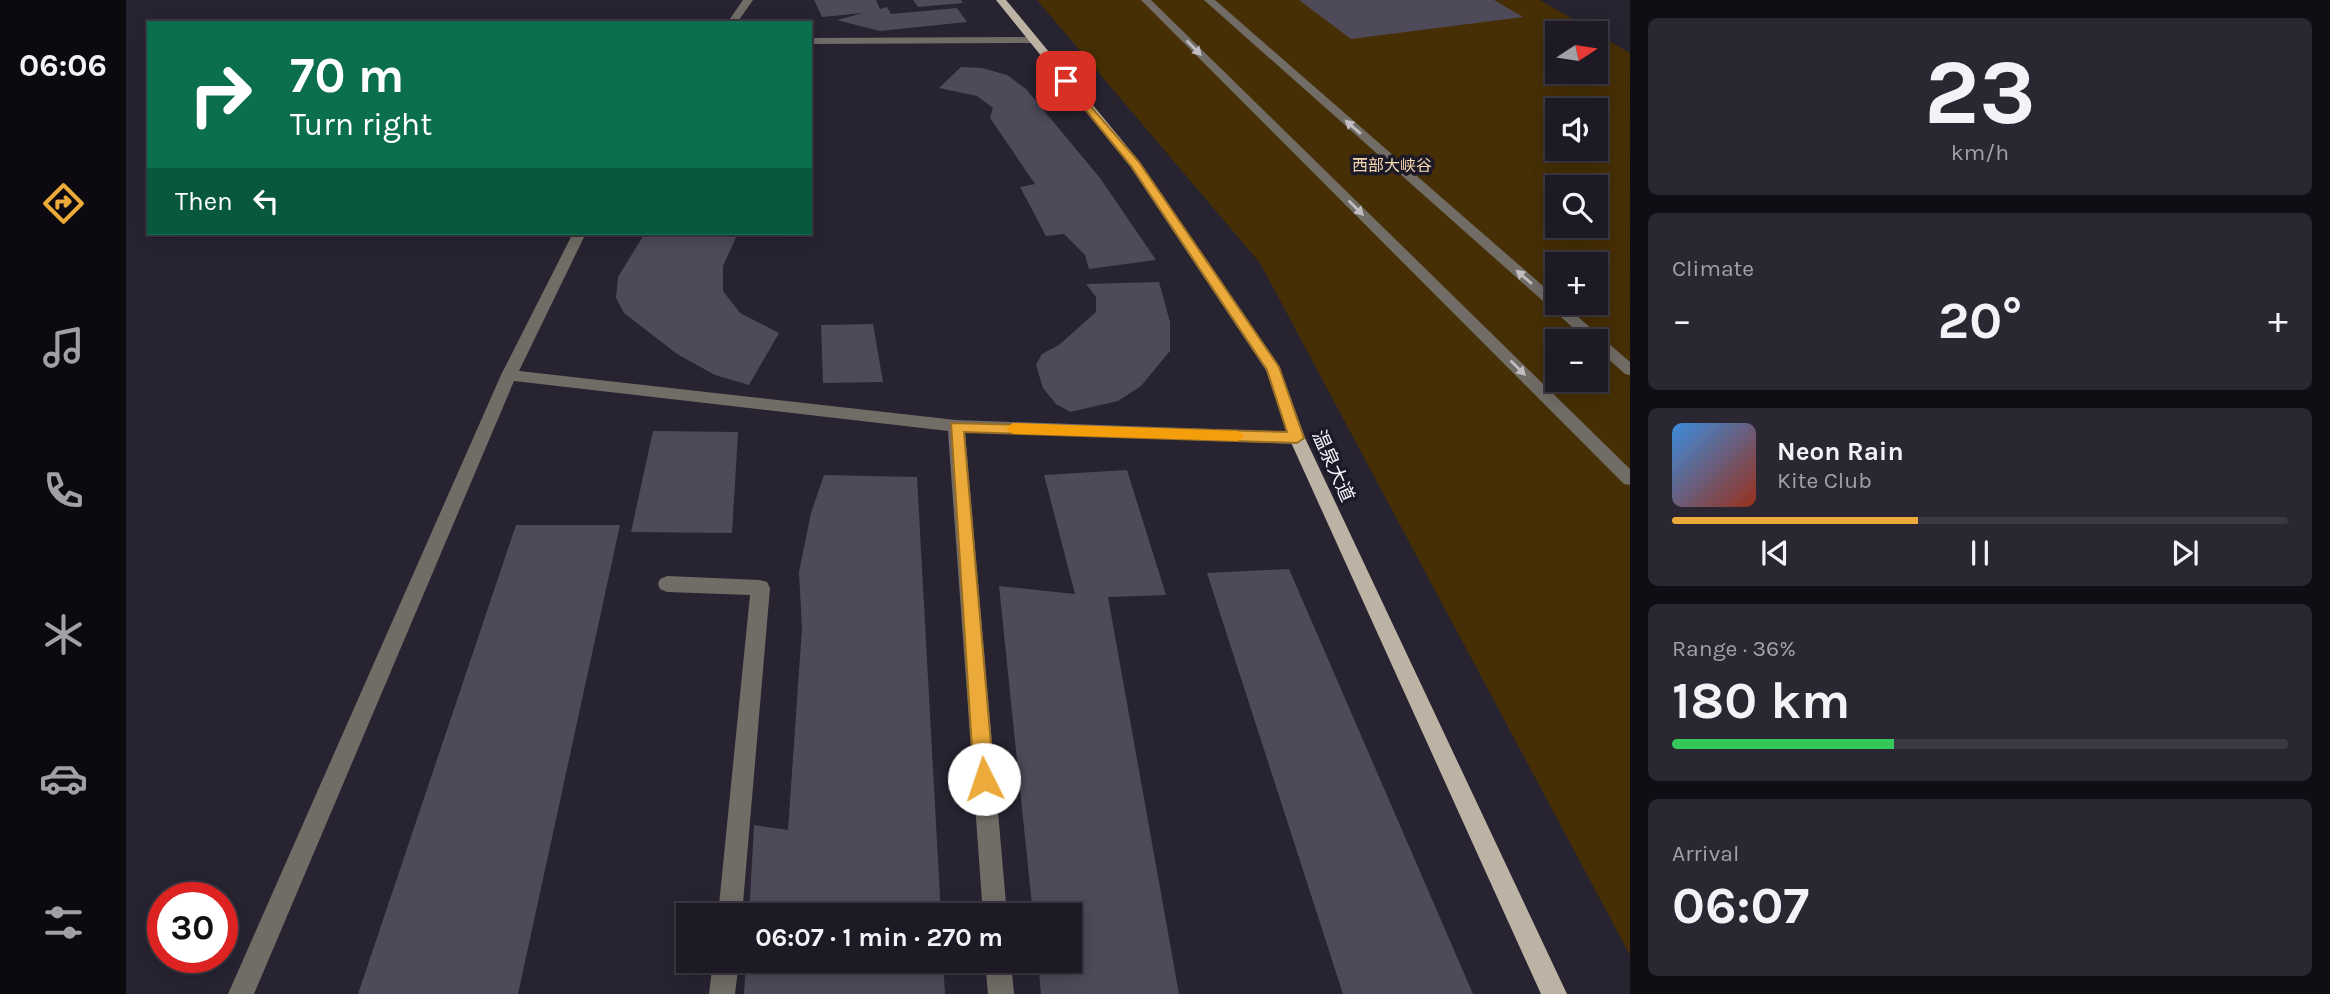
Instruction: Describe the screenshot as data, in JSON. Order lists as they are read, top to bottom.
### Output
{
  "streets": {
    "main road": ["温泉大道"]
  },
  "parks": ["西部大峡谷"],
  "north": "right",
  "page": {
    "tabs": "06:06",
    "tile": [
      ["23", "km/h"],
      "Climate",
      ["Range · 36%", "180 km"],
      ["Arrival", "06:07"]
    ],
    "map_buttons": ["+", "−"],
    "turn": ["70 m", "Turn right"],
    "then": "Then",
    "heat": ["−", "20°", "+"],
    "song": ["Neon Rain", "Kite Club"],
    "limit": "30",
    "trip": "06:07 · 1 min · 270 m"
  }
}
